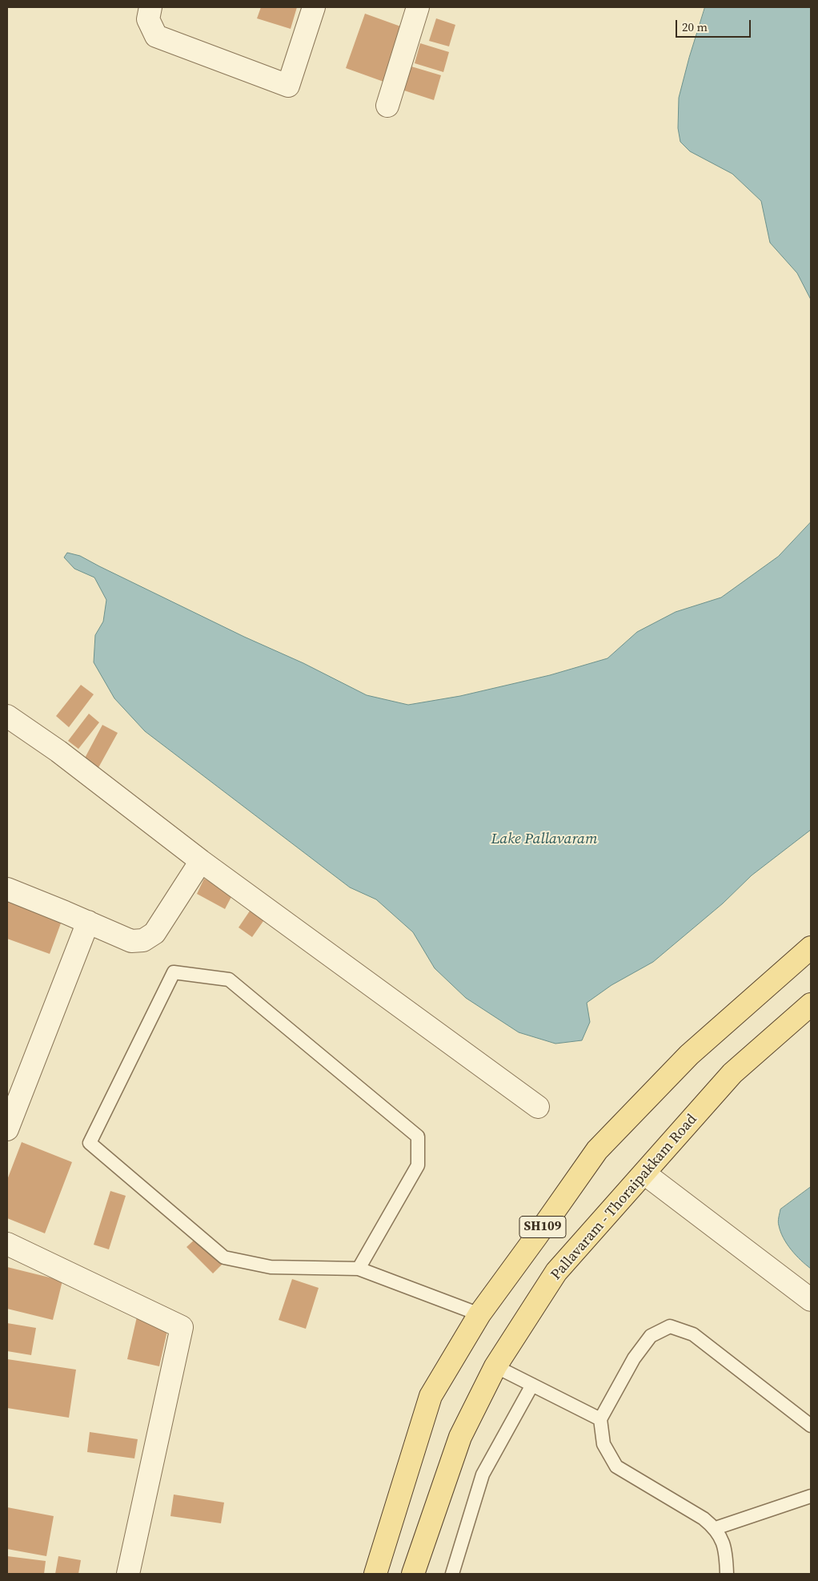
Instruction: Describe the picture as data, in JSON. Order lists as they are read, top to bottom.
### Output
{
  "streets": {
    "main road": ["Pallavaram - Thoraipakkam Road", "SH109"]
  },
  "water": ["Lake Pallavaram"],
  "scale_bar": "20 m"
}
